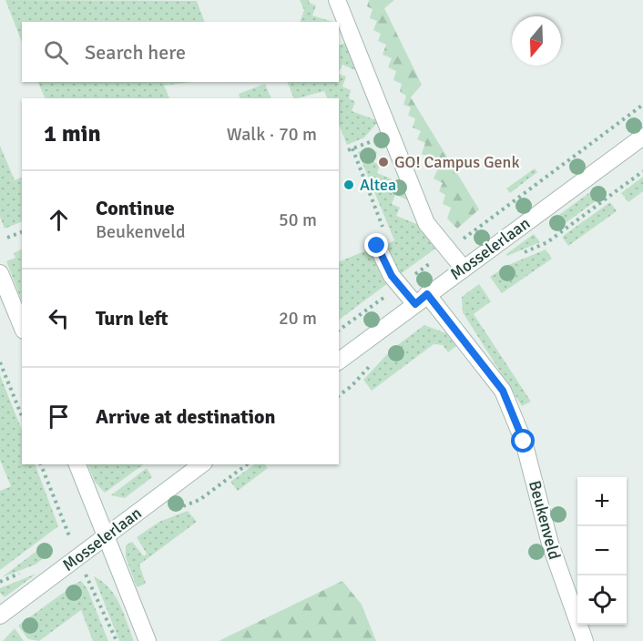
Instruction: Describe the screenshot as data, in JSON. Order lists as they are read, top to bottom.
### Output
{
  "streets": {
    "street": ["Mosselerlaan", "Beukenveld"]
  },
  "crossings": [
    ["Mosselerlaan", "Beukenveld"]
  ],
  "places": ["GO! Campus Genk", "Altea"],
  "north": "bottom",
  "page": {
    "search": "Search here",
    "heading": ["1 min", "Walk · 70 m"],
    "list": [
      ["Continue", "Beukenveld", "50 m"],
      ["Turn left", "20 m"],
      "Arrive at destination"
    ],
    "map_buttons": ["+", "−"]
  }
}
